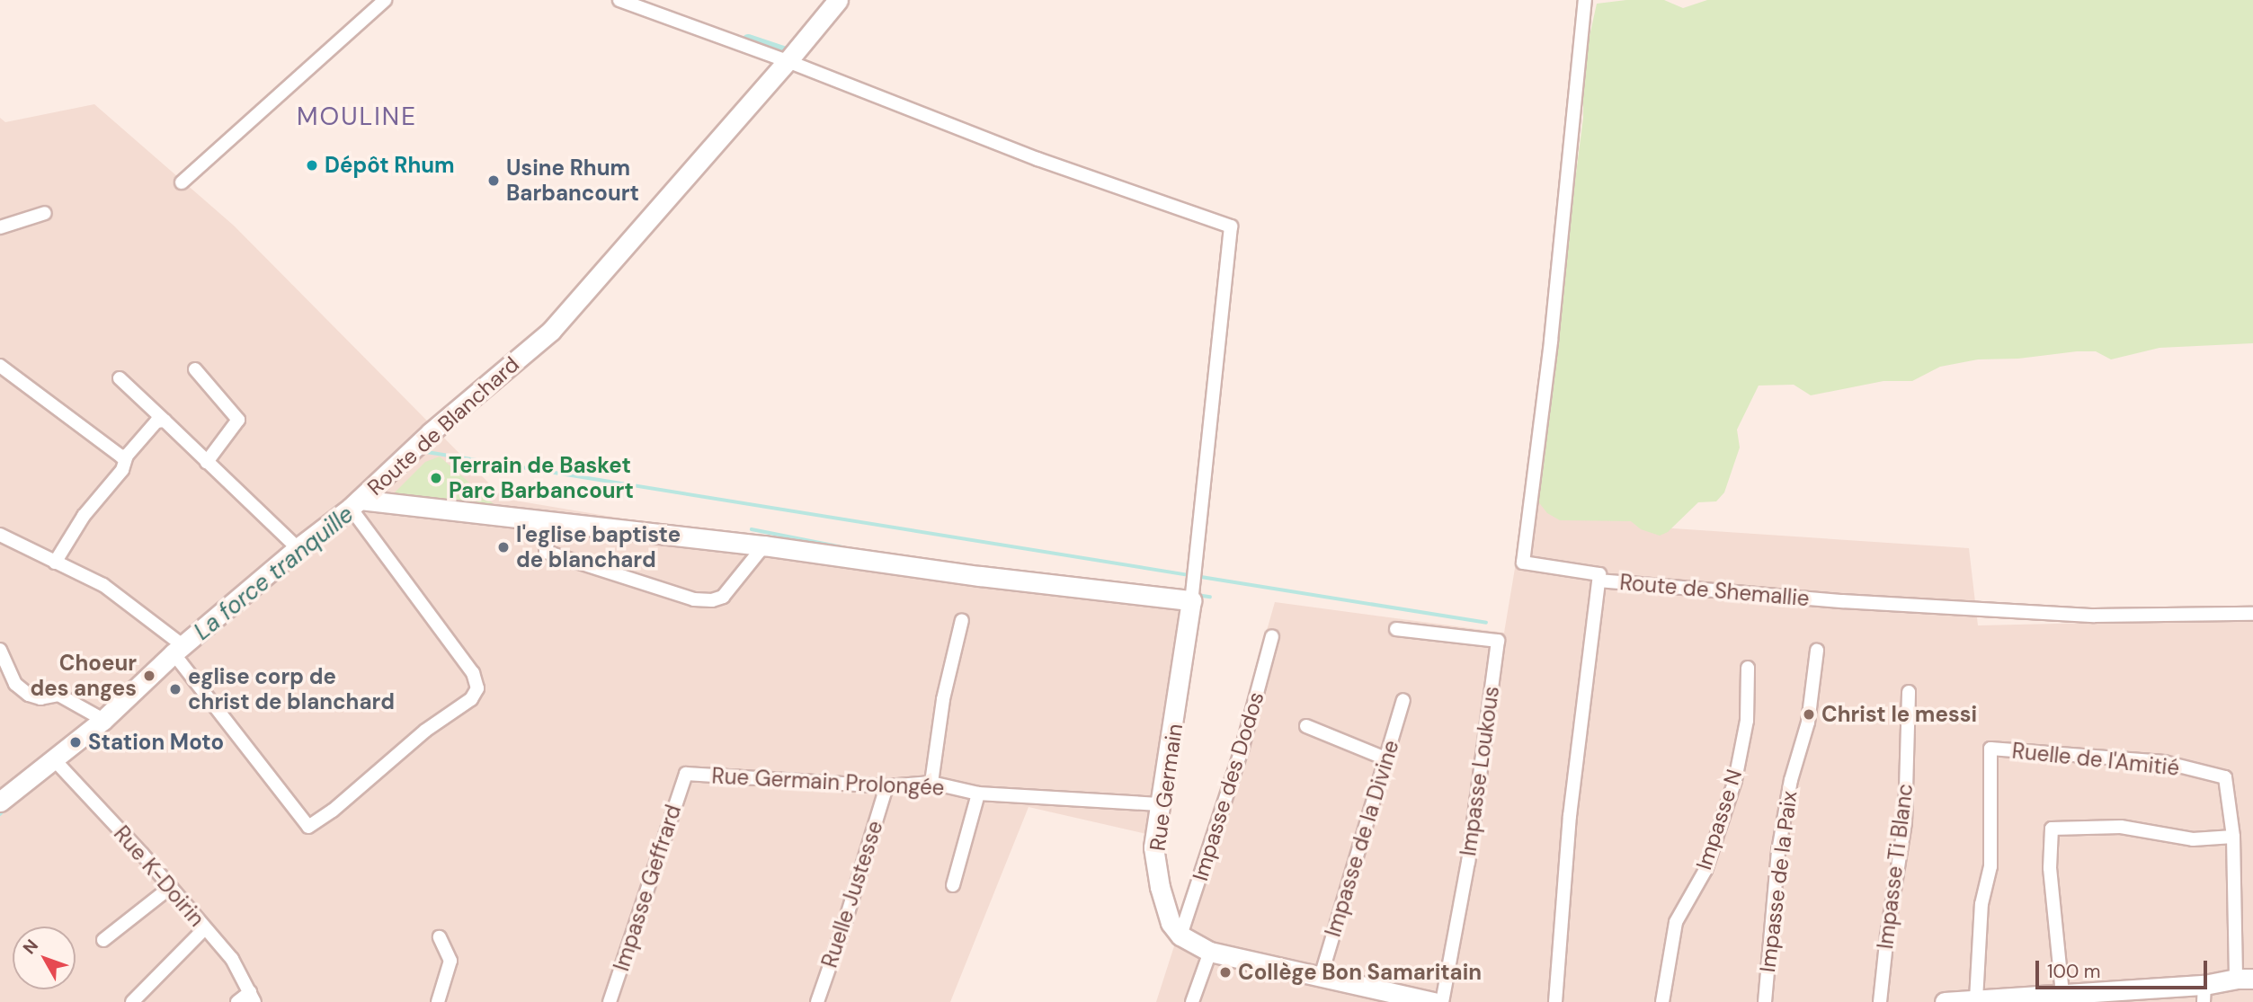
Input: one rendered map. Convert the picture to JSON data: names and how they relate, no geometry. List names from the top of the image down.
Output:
{
  "streets": {
    "street": [
      "Route de Blanchard",
      "Route de Shemallie",
      "Ruelle de l'Amitié",
      "Impasse Loukous",
      "Rue Germain Prolongée",
      "Impasse des Dodos",
      "Rue Germain",
      "Impasse N",
      "Impasse de la Divine",
      "Impasse Ti Blanc",
      "Rue K-Doirin",
      "Impasse de la Paix",
      "Impasse Geffrard",
      "Ruelle Justesse"
    ]
  },
  "crossings": [
    ["Route de Blanchard", "Rue K-Doirin"],
    ["Rue Germain Prolongée", "Rue Germain"],
    ["Rue Germain Prolongée", "Impasse Geffrard"],
    ["Rue Germain Prolongée", "Ruelle Justesse"],
    ["Impasse des Dodos", "Rue Germain"]
  ],
  "districts": ["MOULINE"],
  "water": ["La force tranquille"],
  "places": [
    "Dépôt Rhum",
    "Usine Rhum Barbancourt",
    "Terrain de Basket Parc Barbancourt",
    "l'eglise baptiste de blanchard",
    "Choeur des anges",
    "eglise corp de christ de blanchard",
    "Christ le messi",
    "Station Moto",
    "Collège Bon Samaritain"
  ],
  "scale_bar": "100 m",
  "north": "top left"
}
